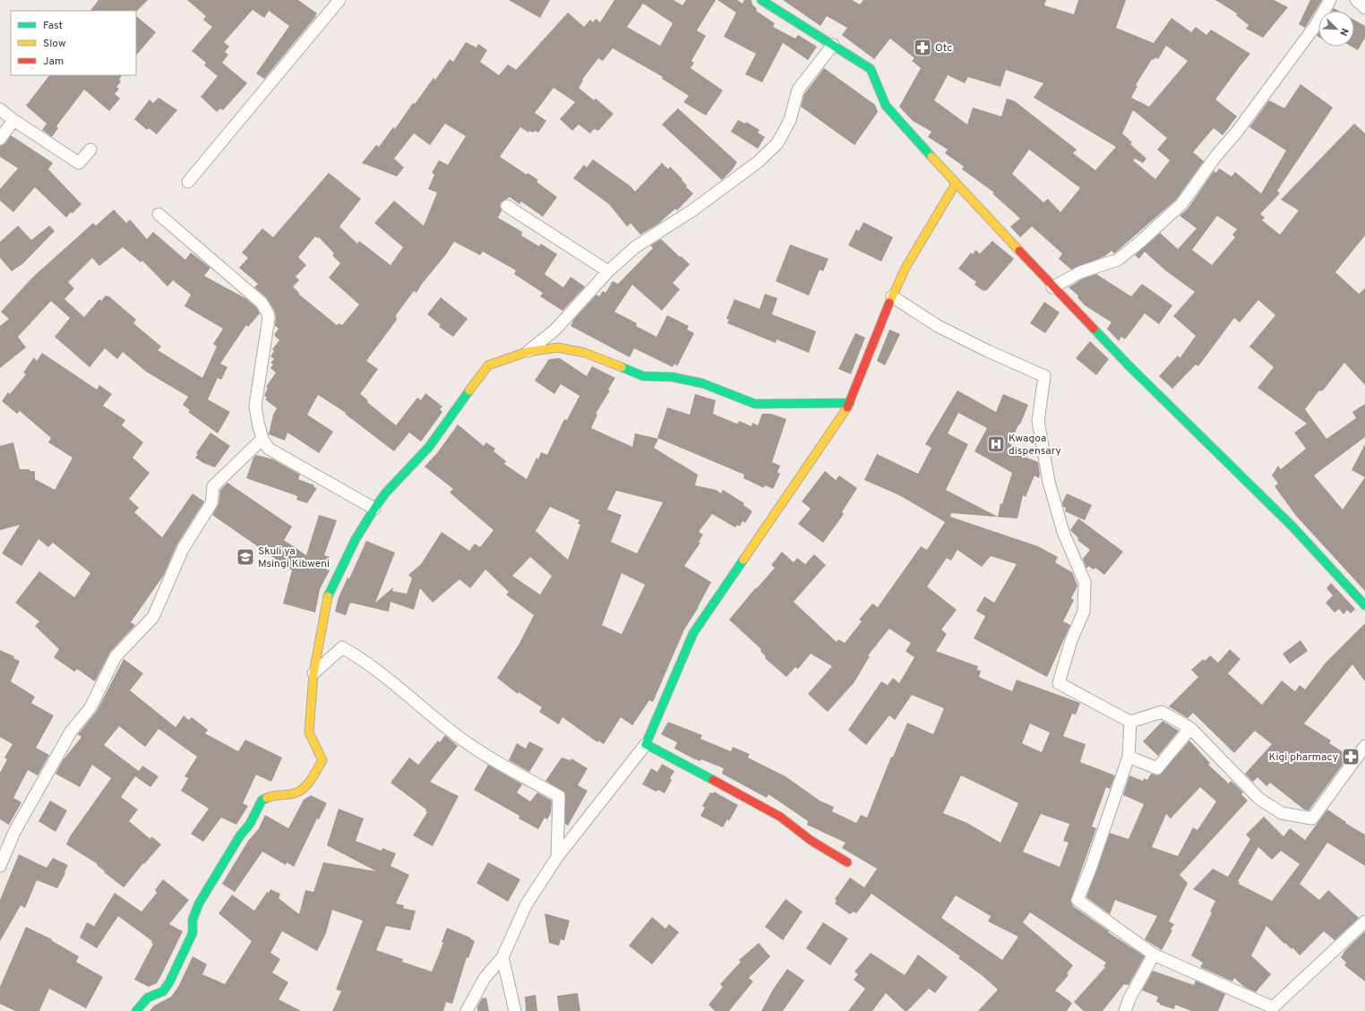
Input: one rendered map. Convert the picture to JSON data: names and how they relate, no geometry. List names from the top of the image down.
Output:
{
  "places": {
    "pharmacy": ["Otc", "Kigi pharmacy"],
    "hospital": ["Kwagoa dispensary"],
    "school or university": ["Skuli ya Msingi Kibweni"]
  },
  "legend": ["Fast", "Slow", "Jam"],
  "north": "bottom right"
}
